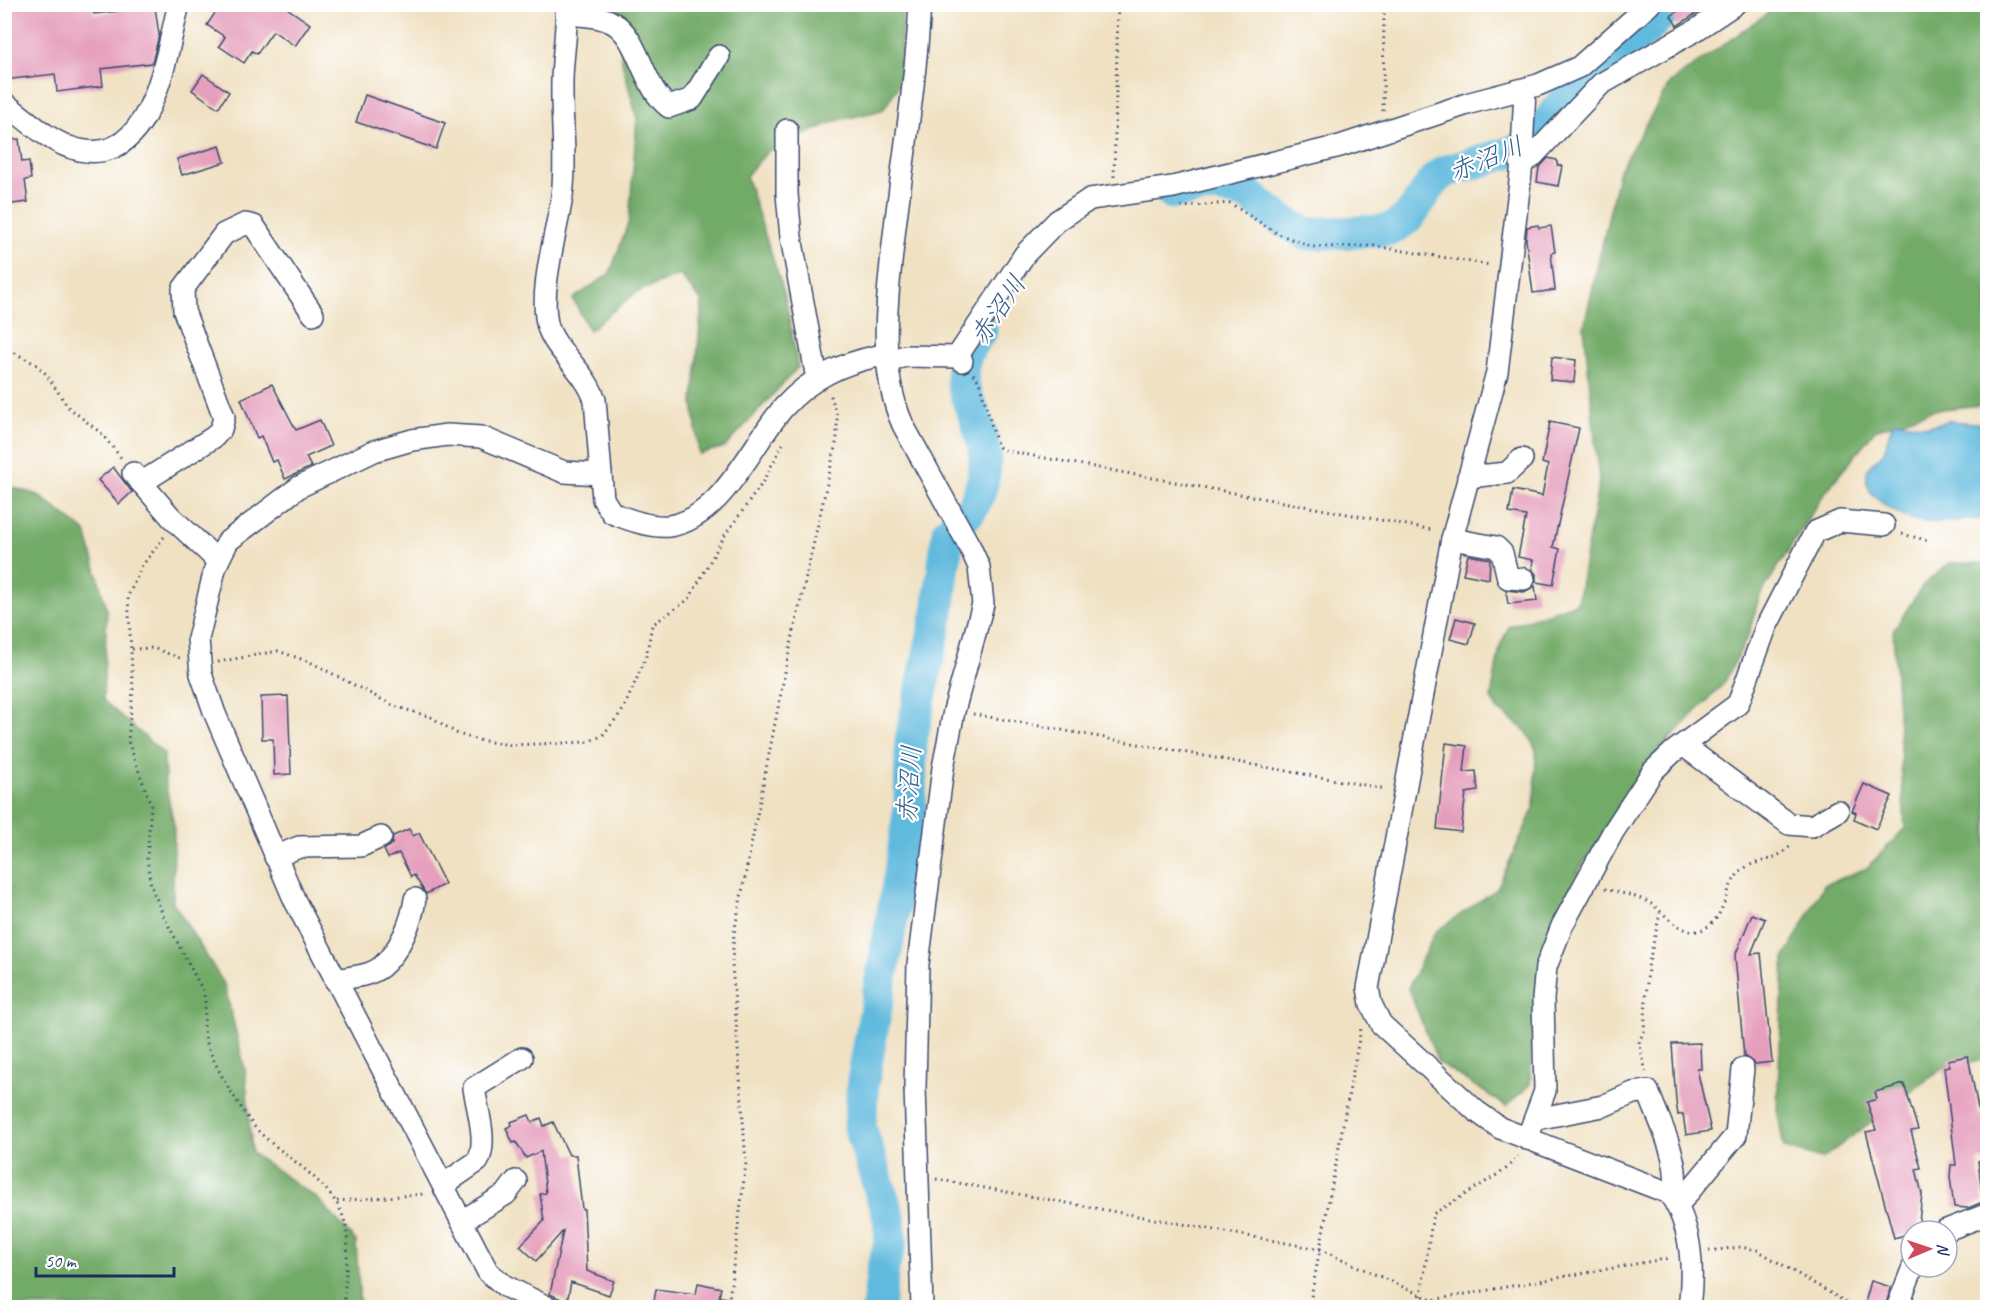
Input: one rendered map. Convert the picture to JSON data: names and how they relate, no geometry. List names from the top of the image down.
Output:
{
  "water": ["赤沼川"],
  "scale_bar": "50 m",
  "north": "right"
}
